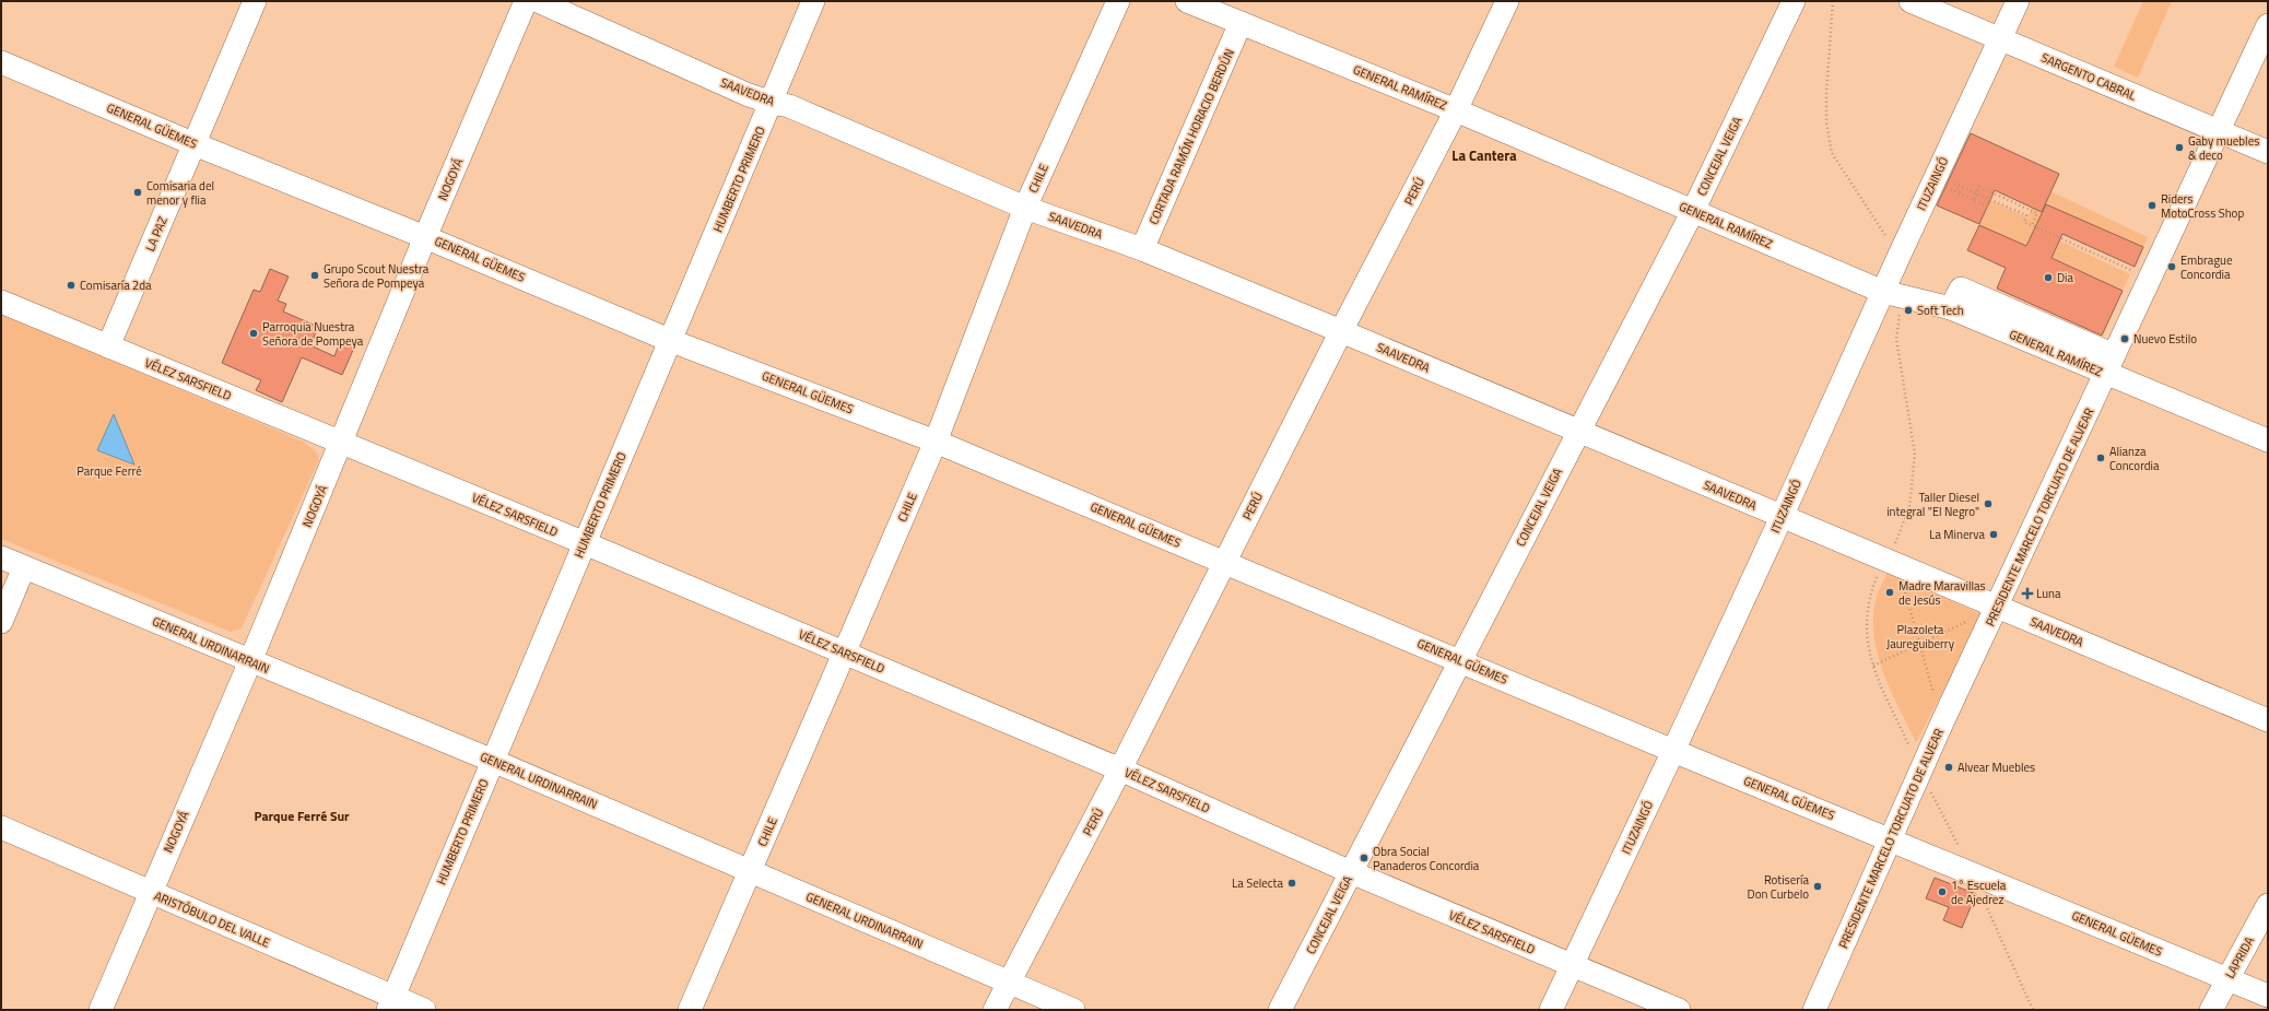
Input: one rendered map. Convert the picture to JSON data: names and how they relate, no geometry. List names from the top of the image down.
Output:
{
  "streets": {
    "street": [
      "SARGENTO CABRAL",
      "GENERAL RAMÍREZ",
      "SAAVEDRA",
      "GENERAL GÜEMES",
      "CORTADA RAMÓN HORACIO BERDÚN",
      "CONCEJAL VEIGA",
      "CHILE",
      "NOGOYÁ",
      "HUMBERTO PRIMERO",
      "ITUZAINGÓ",
      "PERÚ",
      "LA PAZ",
      "VÉLEZ SARSFIELD",
      "PRESIDENTE MARCELO TORCUATO DE ALVEAR",
      "GENERAL URDINARRAIN",
      "ARISTÓBULO DEL VALLE",
      "LAPRIDA"
    ]
  },
  "crossings": [
    ["SARGENTO CABRAL", "ITUZAINGÓ"],
    ["SARGENTO CABRAL", "PRESIDENTE MARCELO TORCUATO DE ALVEAR"],
    ["GENERAL RAMÍREZ", "CORTADA RAMÓN HORACIO BERDÚN"],
    ["GENERAL RAMÍREZ", "CONCEJAL VEIGA"],
    ["GENERAL RAMÍREZ", "ITUZAINGÓ"],
    ["GENERAL RAMÍREZ", "PERÚ"],
    ["GENERAL RAMÍREZ", "PRESIDENTE MARCELO TORCUATO DE ALVEAR"],
    ["SAAVEDRA", "CORTADA RAMÓN HORACIO BERDÚN"],
    ["SAAVEDRA", "CONCEJAL VEIGA"],
    ["SAAVEDRA", "CHILE"],
    ["SAAVEDRA", "HUMBERTO PRIMERO"],
    ["SAAVEDRA", "ITUZAINGÓ"],
    ["SAAVEDRA", "PERÚ"],
    ["SAAVEDRA", "PRESIDENTE MARCELO TORCUATO DE ALVEAR"],
    ["GENERAL GÜEMES", "CONCEJAL VEIGA"],
    ["GENERAL GÜEMES", "CHILE"],
    ["GENERAL GÜEMES", "NOGOYÁ"],
    ["GENERAL GÜEMES", "HUMBERTO PRIMERO"],
    ["GENERAL GÜEMES", "ITUZAINGÓ"],
    ["GENERAL GÜEMES", "PERÚ"],
    ["GENERAL GÜEMES", "LA PAZ"],
    ["GENERAL GÜEMES", "PRESIDENTE MARCELO TORCUATO DE ALVEAR"],
    ["GENERAL GÜEMES", "LAPRIDA"],
    ["CONCEJAL VEIGA", "VÉLEZ SARSFIELD"],
    ["CHILE", "VÉLEZ SARSFIELD"],
    ["CHILE", "GENERAL URDINARRAIN"],
    ["NOGOYÁ", "VÉLEZ SARSFIELD"],
    ["NOGOYÁ", "GENERAL URDINARRAIN"],
    ["NOGOYÁ", "ARISTÓBULO DEL VALLE"],
    ["HUMBERTO PRIMERO", "VÉLEZ SARSFIELD"],
    ["HUMBERTO PRIMERO", "GENERAL URDINARRAIN"],
    ["HUMBERTO PRIMERO", "ARISTÓBULO DEL VALLE"],
    ["ITUZAINGÓ", "VÉLEZ SARSFIELD"],
    ["PERÚ", "VÉLEZ SARSFIELD"],
    ["PERÚ", "GENERAL URDINARRAIN"],
    ["LA PAZ", "VÉLEZ SARSFIELD"]
  ],
  "districts": ["La Cantera", "Parque Ferré Sur"],
  "parks": ["Parque Ferré", "Plazoleta Jaureguiberry"],
  "places": {
    "other": [
      "Gaby muebles & deco",
      "Comisaria del menor y flia",
      "Riders MotoCross Shop",
      "Embrague Concordia",
      "Grupo Scout Nuestra Señora de Pompeya",
      "Dia",
      "Comisaría 2da",
      "Soft Tech",
      "Parroquia Nuestra Señora de Pompeya",
      "Nuevo Estilo",
      "Alianza Concordia",
      "Taller Diesel integral \"El Negro\"",
      "La Minerva",
      "Madre Maravillas de Jesús",
      "Alvear Muebles",
      "Obra Social Panaderos Concordia",
      "La Selecta",
      "Rotisería Don Curbelo",
      "1° Escuela de Ajedrez"
    ],
    "health": ["Luna"]
  }
}
